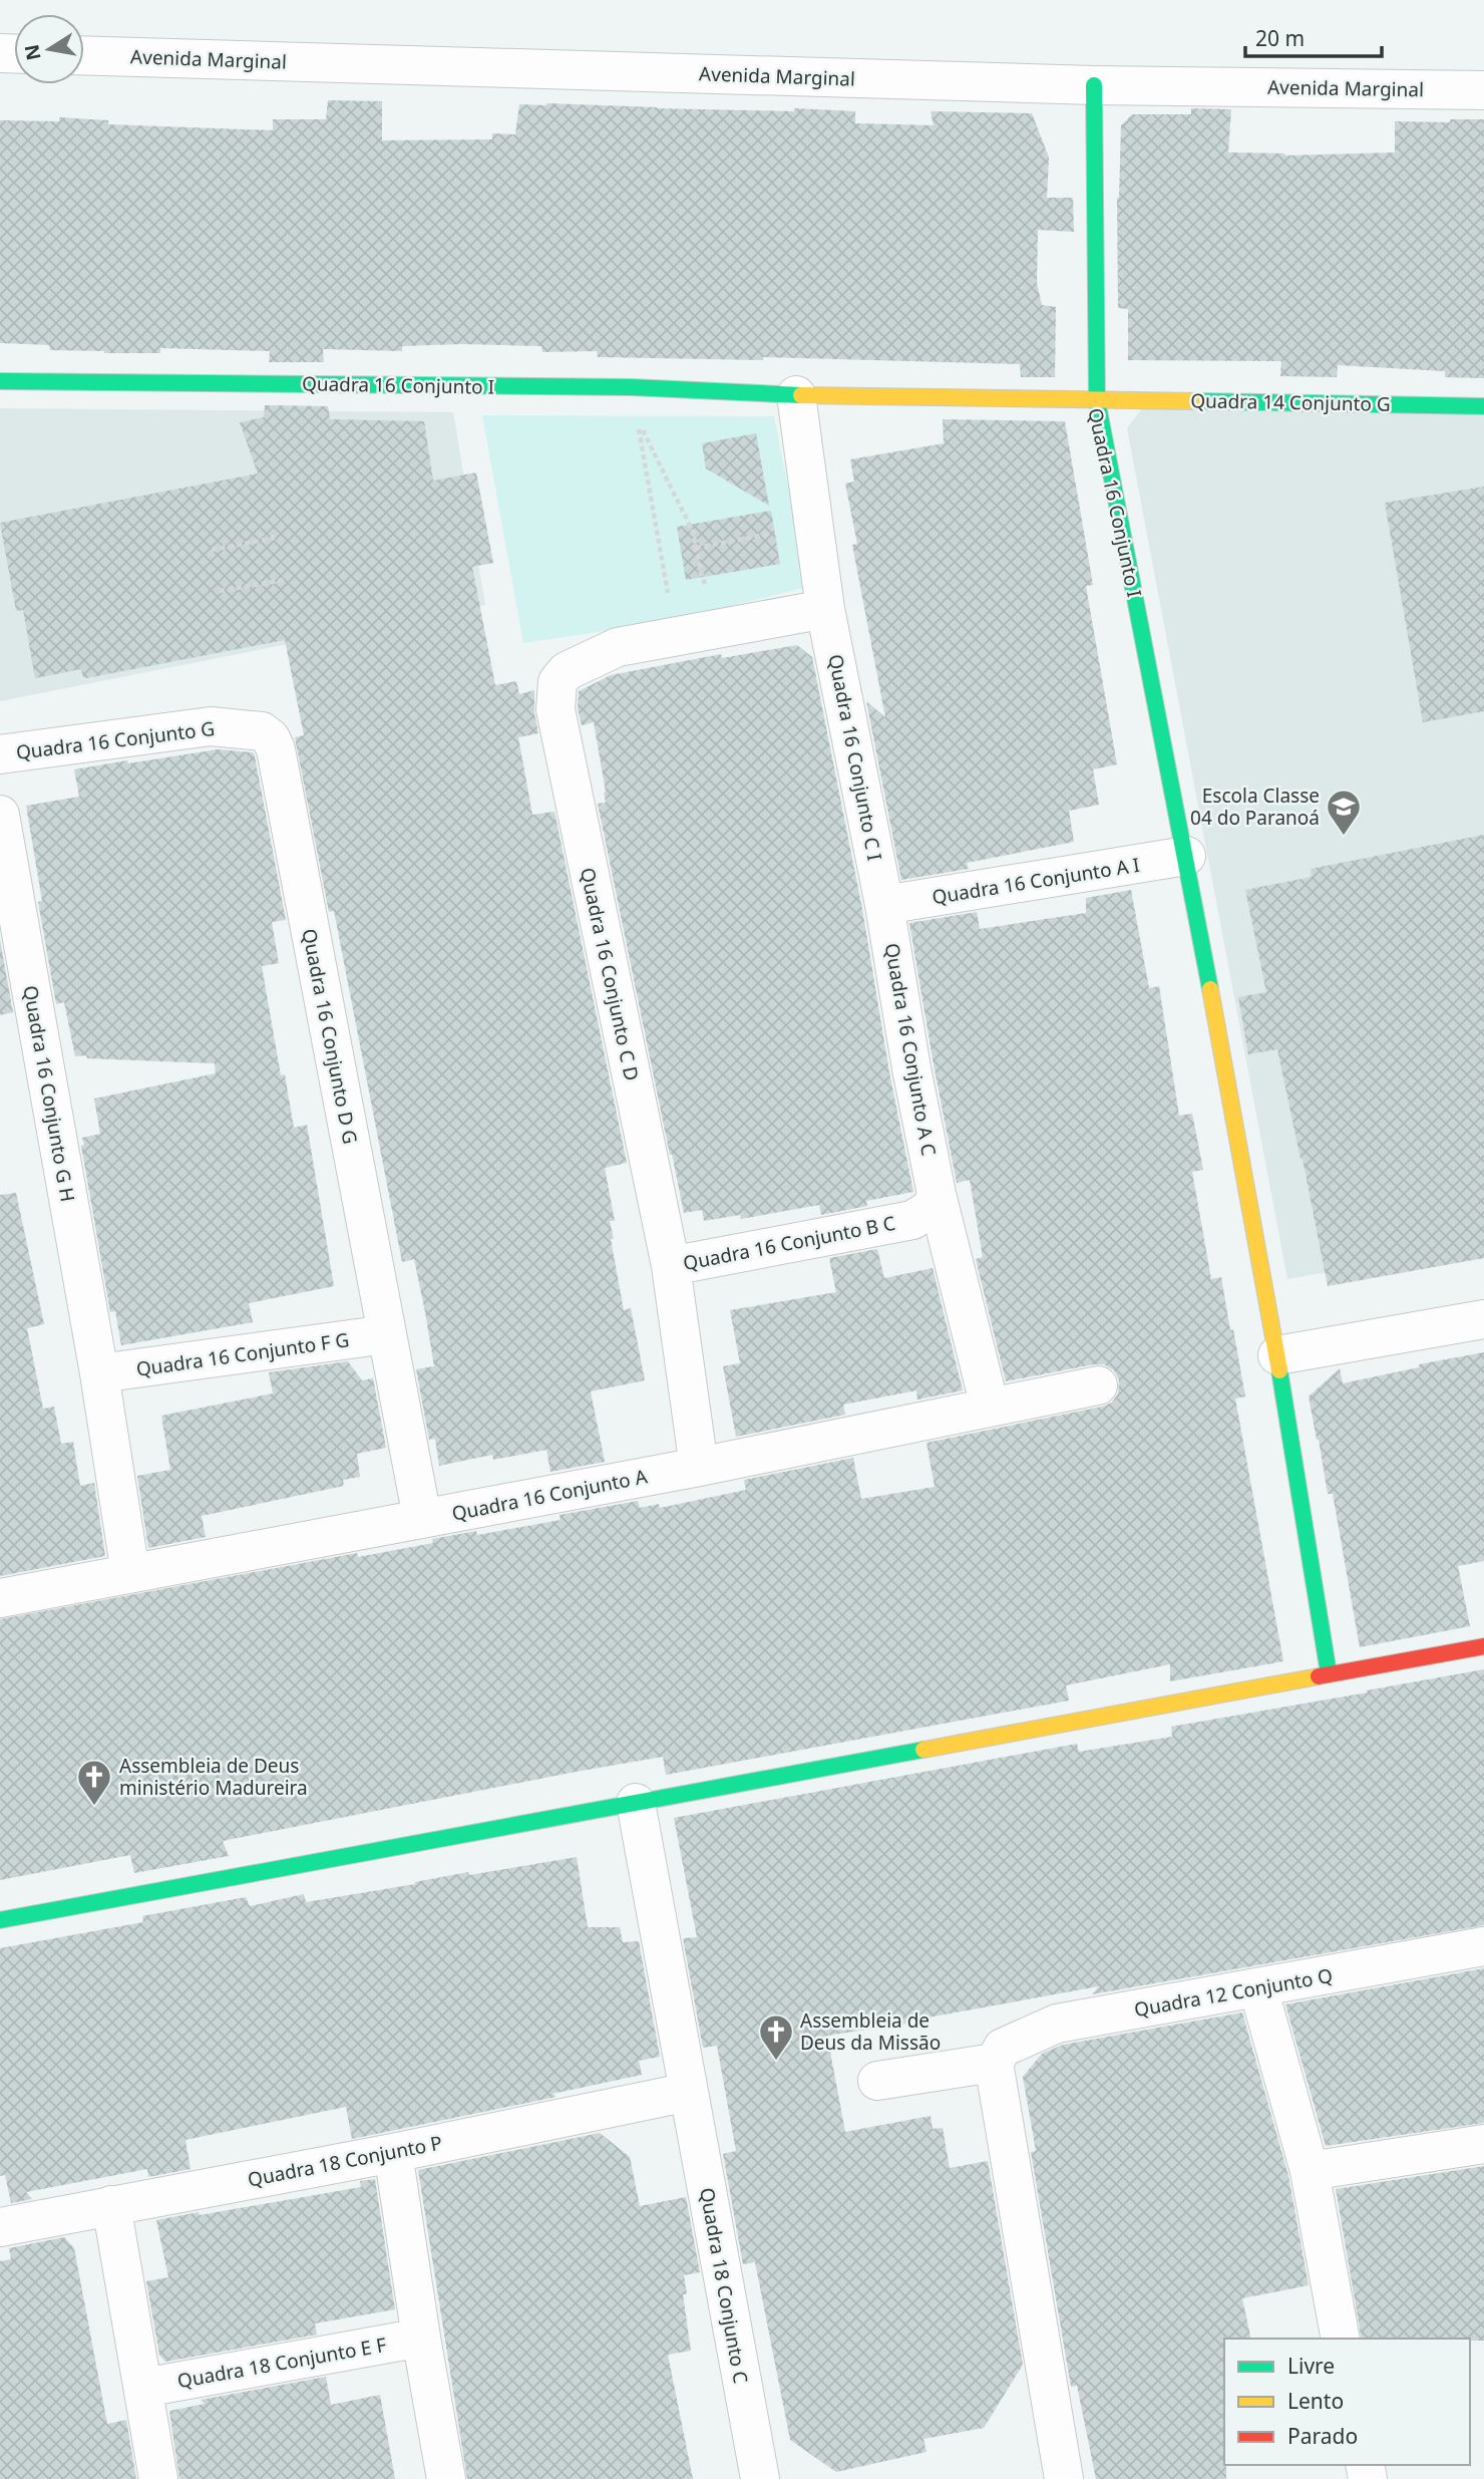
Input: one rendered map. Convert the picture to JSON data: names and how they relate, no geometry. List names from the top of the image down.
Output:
{
  "streets": {
    "street": [
      "Avenida Marginal",
      "Quadra 16 Conjunto I",
      "Quadra 14 Conjunto G",
      "Quadra 16 Conjunto G",
      "Quadra 16 Conjunto C I",
      "Quadra 16 Conjunto A I",
      "Quadra 16 Conjunto C D",
      "Quadra 16 Conjunto D G",
      "Quadra 16 Conjunto A C",
      "Quadra 16 Conjunto G H",
      "Quadra 16 Conjunto B C",
      "Quadra 16 Conjunto F G",
      "Quadra 16 Conjunto A",
      "Quadra 12 Conjunto Q",
      "Quadra 18 Conjunto P",
      "Quadra 18 Conjunto C",
      "Quadra 18 Conjunto E F"
    ]
  },
  "crossings": [
    ["Quadra 16 Conjunto I", "Quadra 14 Conjunto G"],
    ["Quadra 16 Conjunto I", "Quadra 16 Conjunto A I"],
    ["Quadra 16 Conjunto G", "Quadra 16 Conjunto D G"],
    ["Quadra 16 Conjunto C I", "Quadra 16 Conjunto A I"],
    ["Quadra 16 Conjunto C I", "Quadra 16 Conjunto A C"],
    ["Quadra 16 Conjunto A I", "Quadra 16 Conjunto A C"],
    ["Quadra 16 Conjunto C D", "Quadra 16 Conjunto B C"],
    ["Quadra 16 Conjunto C D", "Quadra 16 Conjunto A"],
    ["Quadra 16 Conjunto D G", "Quadra 16 Conjunto F G"],
    ["Quadra 16 Conjunto D G", "Quadra 16 Conjunto A"],
    ["Quadra 16 Conjunto A C", "Quadra 16 Conjunto B C"],
    ["Quadra 16 Conjunto A C", "Quadra 16 Conjunto A"],
    ["Quadra 16 Conjunto G H", "Quadra 16 Conjunto F G"],
    ["Quadra 16 Conjunto G H", "Quadra 16 Conjunto A"],
    ["Quadra 18 Conjunto P", "Quadra 18 Conjunto C"]
  ],
  "places": {
    "school or university": ["Escola Classe 04 do Paranoá"],
    "church": ["Assembleia de Deus ministério Madureira", "Assembleia de Deus da Missão"]
  },
  "legend": ["Livre", "Lento", "Parado"],
  "scale_bar": "20 m",
  "north": "left"
}
